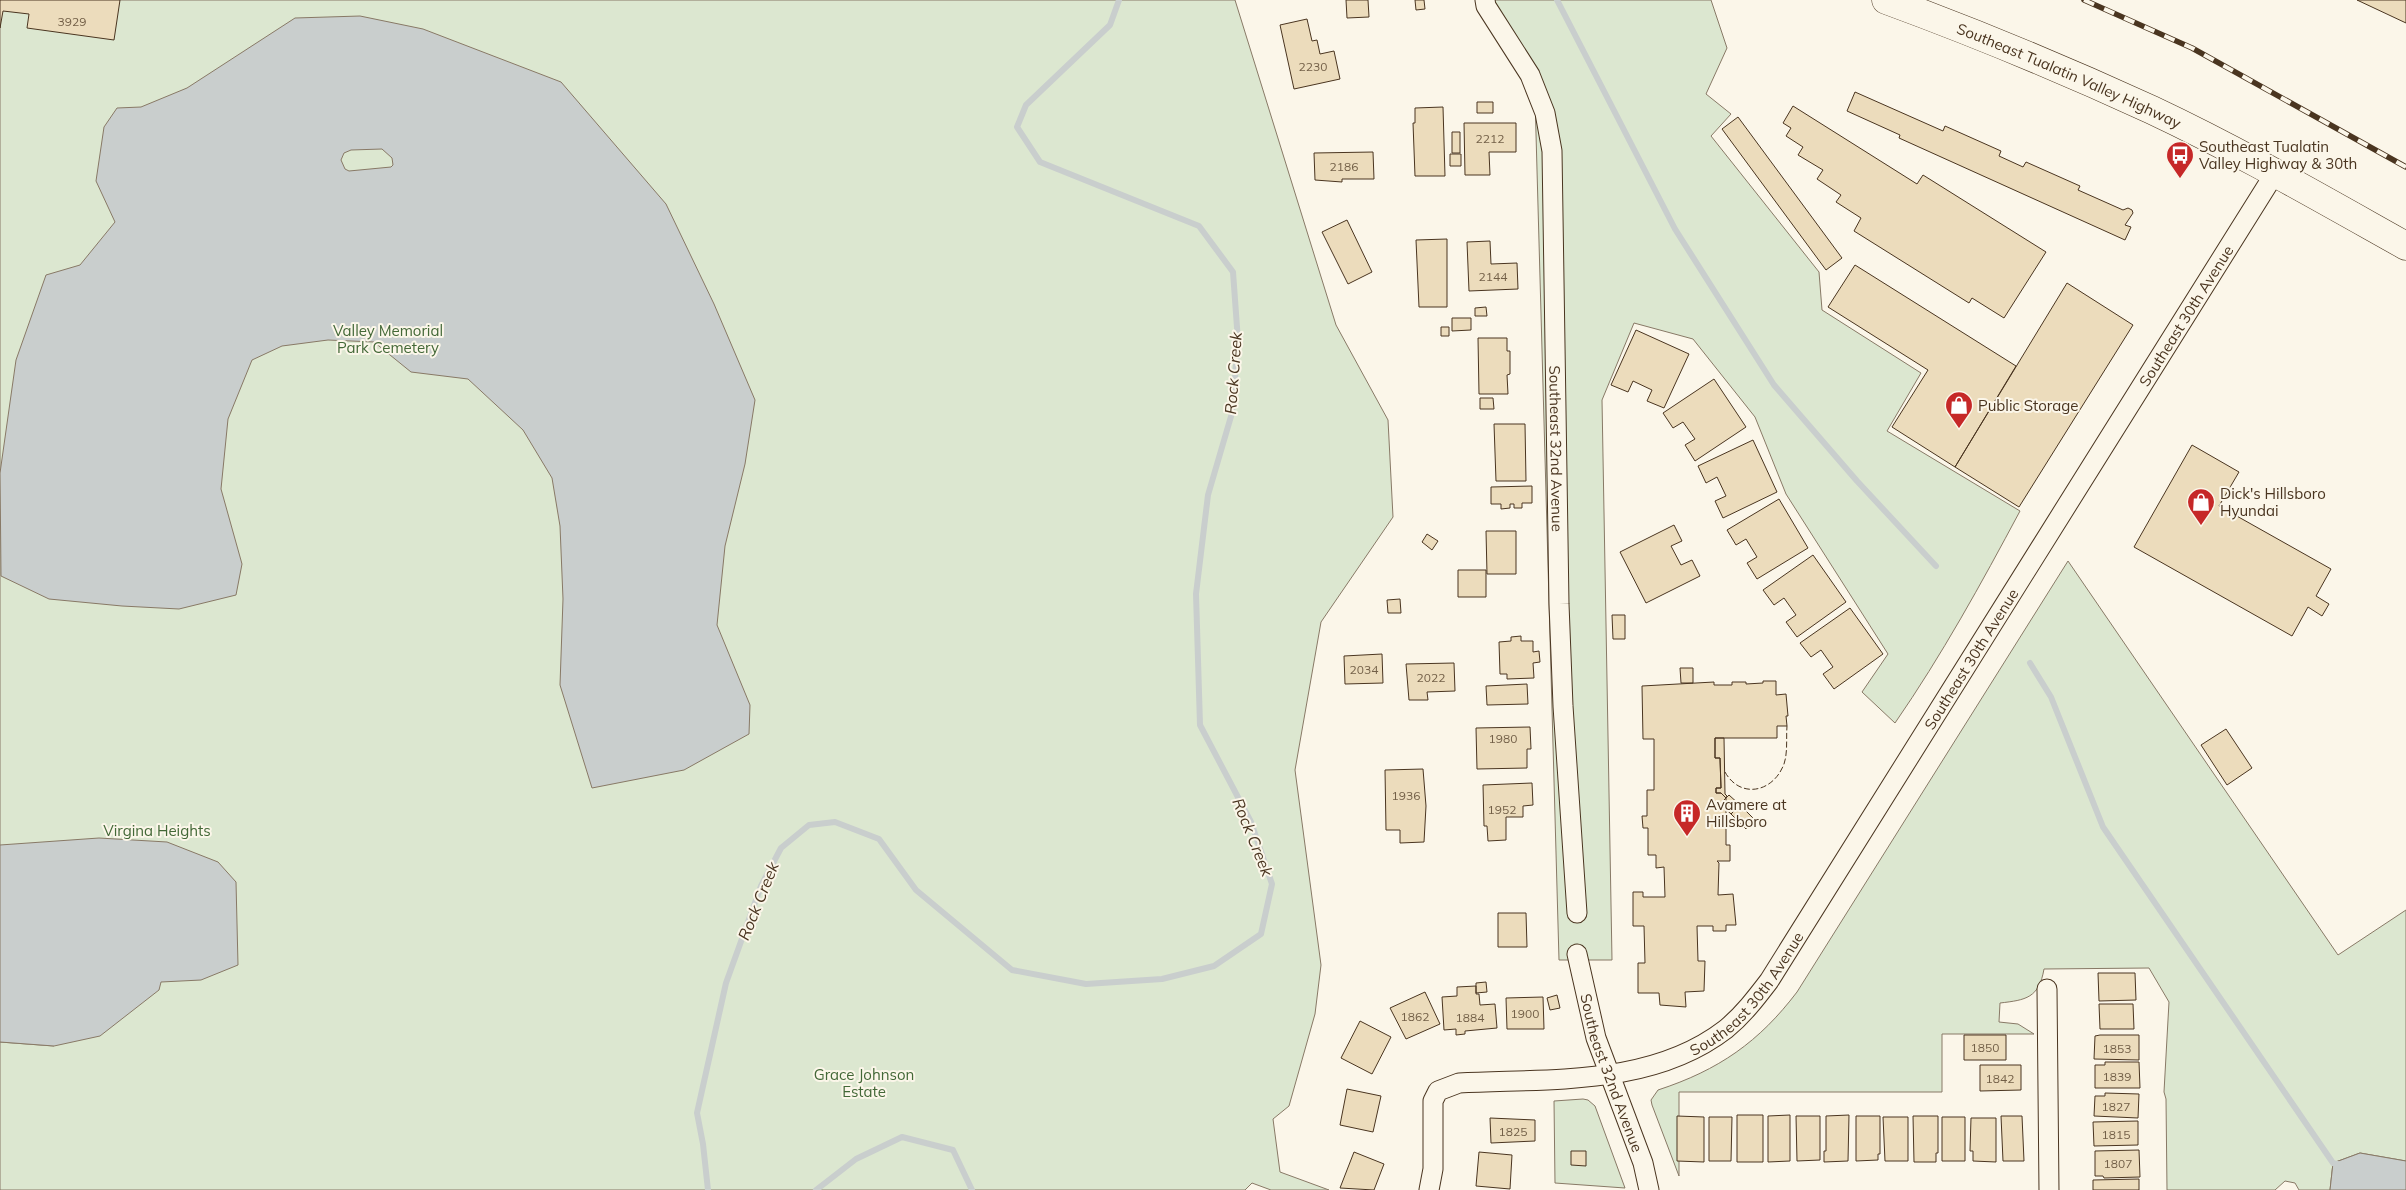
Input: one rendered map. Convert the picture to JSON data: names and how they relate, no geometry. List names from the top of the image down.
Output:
{
  "streets": {
    "main road": ["Southeast Tualatin Valley Highway"],
    "street": ["Southeast 30th Avenue", "Southeast 32nd Avenue"]
  },
  "crossings": [
    ["Southeast Tualatin Valley Highway", "Southeast 30th Avenue"],
    ["Southeast 30th Avenue", "Southeast 32nd Avenue"]
  ],
  "water": ["Rock Creek"],
  "parks": ["Valley Memorial Park Cemetery", "Virgina Heights", "Grace Johnson Estate"],
  "places": {
    "bus stop": ["Southeast Tualatin Valley Highway & 30th"],
    "shop": ["Public Storage", "Dick's Hillsboro Hyundai"],
    "building": ["Avamere at Hillsboro"]
  },
  "house_numbers": [
    "3929",
    "2230",
    "2212",
    "2186",
    "2144",
    "2034",
    "2022",
    "1980",
    "1936",
    "1952",
    "1900",
    "1862",
    "1884",
    "1850",
    "1853",
    "1839",
    "1842",
    "1827",
    "1825",
    "1815",
    "1807"
  ]
}
